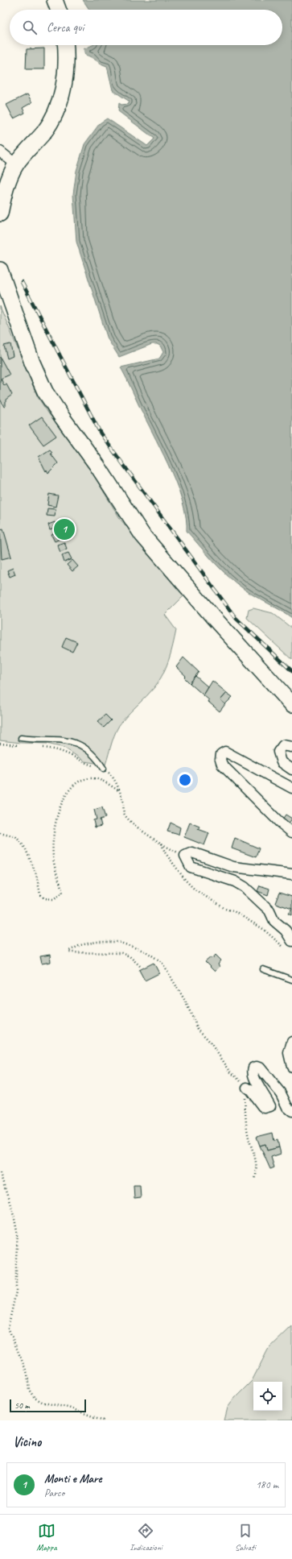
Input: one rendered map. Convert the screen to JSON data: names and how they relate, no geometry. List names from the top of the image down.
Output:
{
  "scale_bar": "50 m",
  "page": {
    "search": "Cerca qui",
    "pins": "1",
    "scale": "50 m",
    "heading": "Vicino",
    "list": [
      {
        "mark": "1",
        "name": "Monti e Mare",
        "note": "Parco",
        "value": "180 m"
      }
    ],
    "nav": ["Mappa", "Indicazioni", "Salvati"]
  }
}
